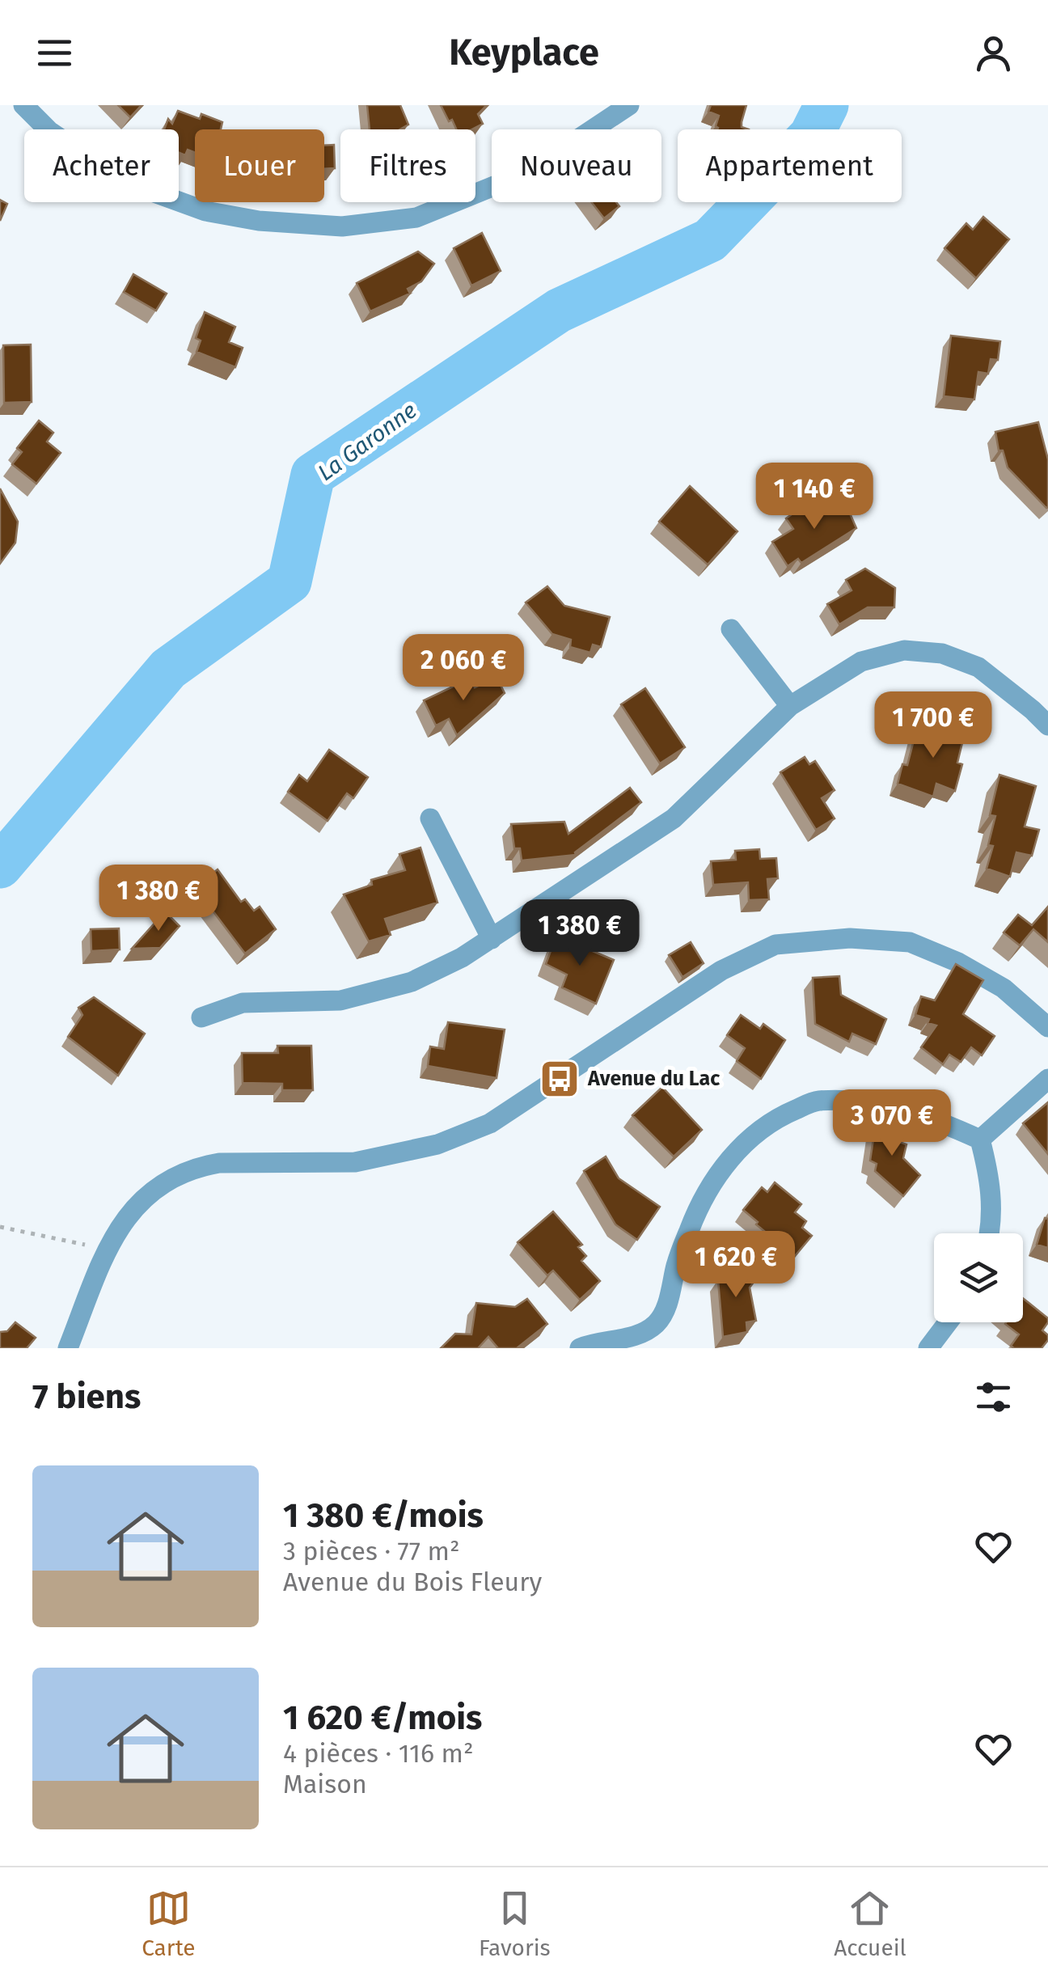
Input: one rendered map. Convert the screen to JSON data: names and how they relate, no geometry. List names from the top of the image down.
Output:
{
  "water": ["La Garonne"],
  "places": {
    "bus stop": ["Avenue du Lac"]
  },
  "page": {
    "header": "Keyplace",
    "chip": [
      "Acheter",
      "Louer",
      "Filtres",
      "Nouveau",
      "Appartement"
    ],
    "price": [
      "1 140 €",
      "2 060 €",
      "1 700 €",
      "1 380 €",
      "1 380 €",
      "3 070 €",
      "1 620 €"
    ],
    "heading": "7 biens",
    "list": [
      {
        "name": "1 380 €/mois",
        "note": "3 pièces · 77 m² · Avenue du Bois Fleury"
      },
      {
        "name": "1 620 €/mois",
        "note": "4 pièces · 116 m² · Maison"
      }
    ],
    "tabs": ["Carte", "Favoris", "Accueil"]
  }
}
